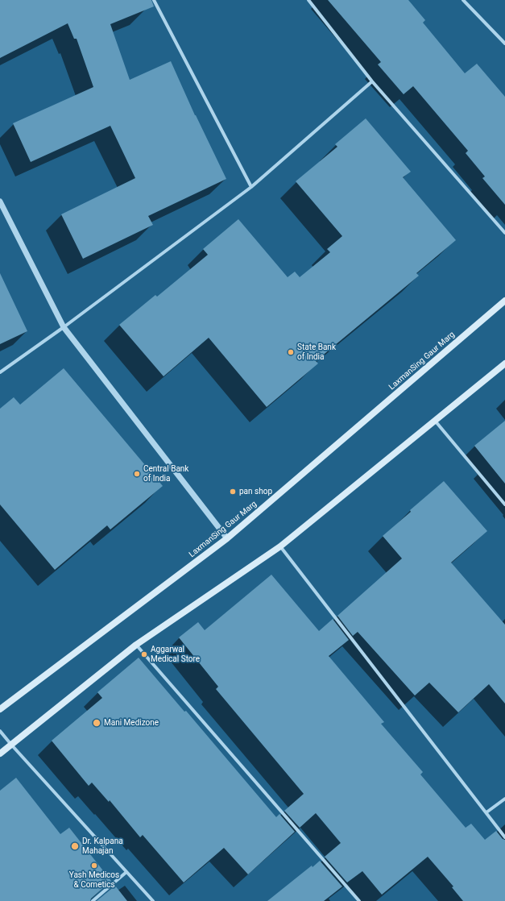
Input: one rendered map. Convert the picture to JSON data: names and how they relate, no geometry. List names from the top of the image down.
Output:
{
  "streets": {
    "main road": ["LaxmanSing Gaur Marg"]
  },
  "places": [
    "State Bank of India",
    "Central Bank of India",
    "pan shop",
    "Aggarwal Medical Store",
    "Mani Medizone",
    "Dr. Kalpana Mahajan",
    "Yash Medicos & Cometics"
  ]
}
